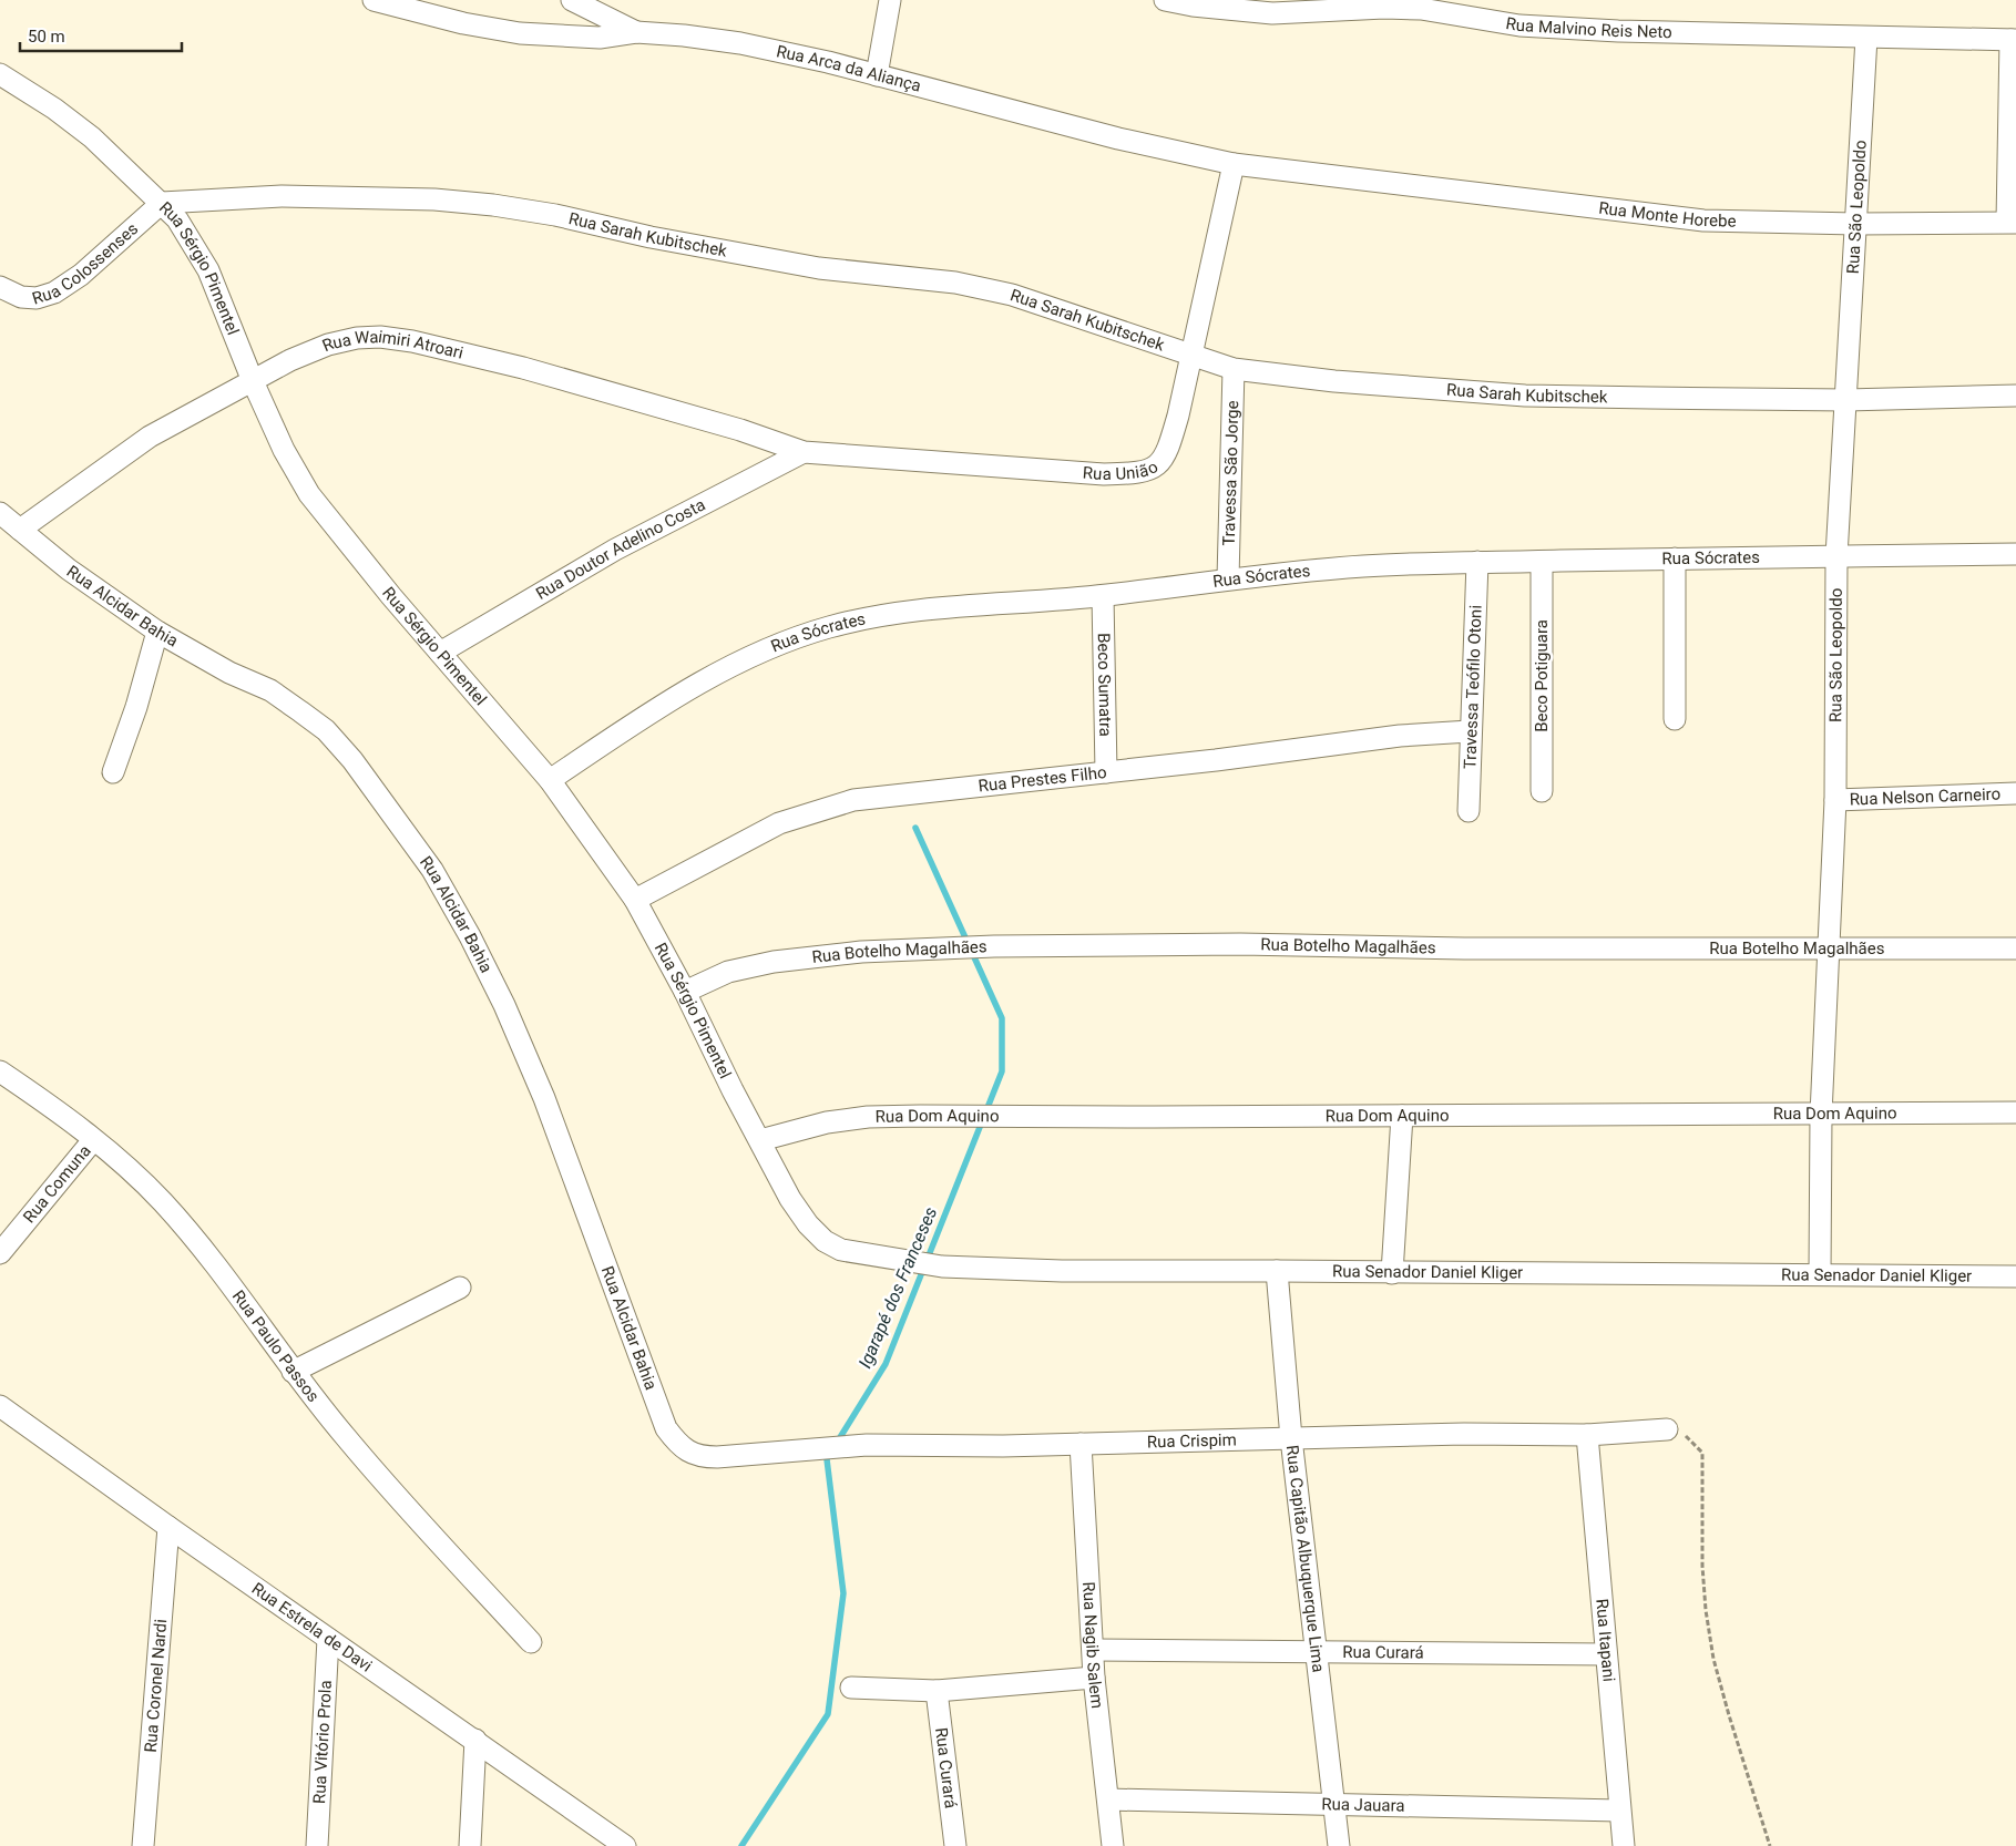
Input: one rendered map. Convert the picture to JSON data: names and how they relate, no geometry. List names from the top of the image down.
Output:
{
  "streets": {
    "street": [
      "Rua Malvino Reis Neto",
      "Rua Arca da Aliança",
      "Rua São Leopoldo",
      "Rua Monte Horebe",
      "Rua Sarah Kubitschek",
      "Rua Colossenses",
      "Rua Sérgio Pimentel",
      "Rua Waimiri Atroari",
      "Rua União",
      "Travessa São Jorge",
      "Rua Doutor Adelino Costa",
      "Rua Sócrates",
      "Rua Alcidar Bahia",
      "Beco Potiguara",
      "Beco Sumatra",
      "Travessa Teófilo Otoni",
      "Rua Prestes Filho",
      "Rua Nelson Carneiro",
      "Rua Botelho Magalhães",
      "Rua Dom Aquino",
      "Rua Comuna",
      "Rua Senador Daniel Kliger",
      "Rua Paulo Passos",
      "Rua Crispim",
      "Rua Capitão Albuquerque Lima",
      "Rua Estrela de Davi",
      "Rua Itapani",
      "Rua Nagib Salem",
      "Rua Curará",
      "Rua Coronel Nardi",
      "Rua Vitório Prola",
      "Rua Jauara"
    ]
  },
  "crossings": [
    ["Rua Malvino Reis Neto", "Rua São Leopoldo"],
    ["Rua Arca da Aliança", "Rua Monte Horebe"],
    ["Rua Arca da Aliança", "Rua União"],
    ["Rua São Leopoldo", "Rua Monte Horebe"],
    ["Rua São Leopoldo", "Rua Sarah Kubitschek"],
    ["Rua São Leopoldo", "Rua Sócrates"],
    ["Rua São Leopoldo", "Rua Nelson Carneiro"],
    ["Rua São Leopoldo", "Rua Botelho Magalhães"],
    ["Rua São Leopoldo", "Rua Dom Aquino"],
    ["Rua São Leopoldo", "Rua Senador Daniel Kliger"],
    ["Rua Sarah Kubitschek", "Rua Colossenses"],
    ["Rua Sarah Kubitschek", "Rua Sérgio Pimentel"],
    ["Rua Sarah Kubitschek", "Rua União"],
    ["Rua Sarah Kubitschek", "Travessa São Jorge"],
    ["Rua Colossenses", "Rua Sérgio Pimentel"],
    ["Rua Sérgio Pimentel", "Rua Waimiri Atroari"],
    ["Rua Sérgio Pimentel", "Rua Doutor Adelino Costa"],
    ["Rua Sérgio Pimentel", "Rua Sócrates"],
    ["Rua Sérgio Pimentel", "Rua Prestes Filho"],
    ["Rua Sérgio Pimentel", "Rua Botelho Magalhães"],
    ["Rua Sérgio Pimentel", "Rua Dom Aquino"],
    ["Rua Sérgio Pimentel", "Rua Senador Daniel Kliger"],
    ["Rua Waimiri Atroari", "Rua União"],
    ["Rua Waimiri Atroari", "Rua Doutor Adelino Costa"],
    ["Rua Waimiri Atroari", "Rua Alcidar Bahia"],
    ["Rua União", "Rua Doutor Adelino Costa"],
    ["Travessa São Jorge", "Rua Sócrates"],
    ["Rua Sócrates", "Beco Potiguara"],
    ["Rua Sócrates", "Beco Sumatra"],
    ["Rua Sócrates", "Travessa Teófilo Otoni"],
    ["Rua Alcidar Bahia", "Rua Crispim"],
    ["Beco Sumatra", "Rua Prestes Filho"],
    ["Travessa Teófilo Otoni", "Rua Prestes Filho"],
    ["Rua Comuna", "Rua Paulo Passos"],
    ["Rua Senador Daniel Kliger", "Rua Capitão Albuquerque Lima"],
    ["Rua Crispim", "Rua Capitão Albuquerque Lima"],
    ["Rua Crispim", "Rua Itapani"],
    ["Rua Crispim", "Rua Nagib Salem"],
    ["Rua Capitão Albuquerque Lima", "Rua Curará"],
    ["Rua Capitão Albuquerque Lima", "Rua Jauara"],
    ["Rua Estrela de Davi", "Rua Coronel Nardi"],
    ["Rua Estrela de Davi", "Rua Vitório Prola"],
    ["Rua Itapani", "Rua Curará"],
    ["Rua Itapani", "Rua Jauara"],
    ["Rua Nagib Salem", "Rua Curará"],
    ["Rua Nagib Salem", "Rua Jauara"]
  ],
  "water": ["Igarapé dos Franceses"],
  "scale_bar": "50 m"
}
